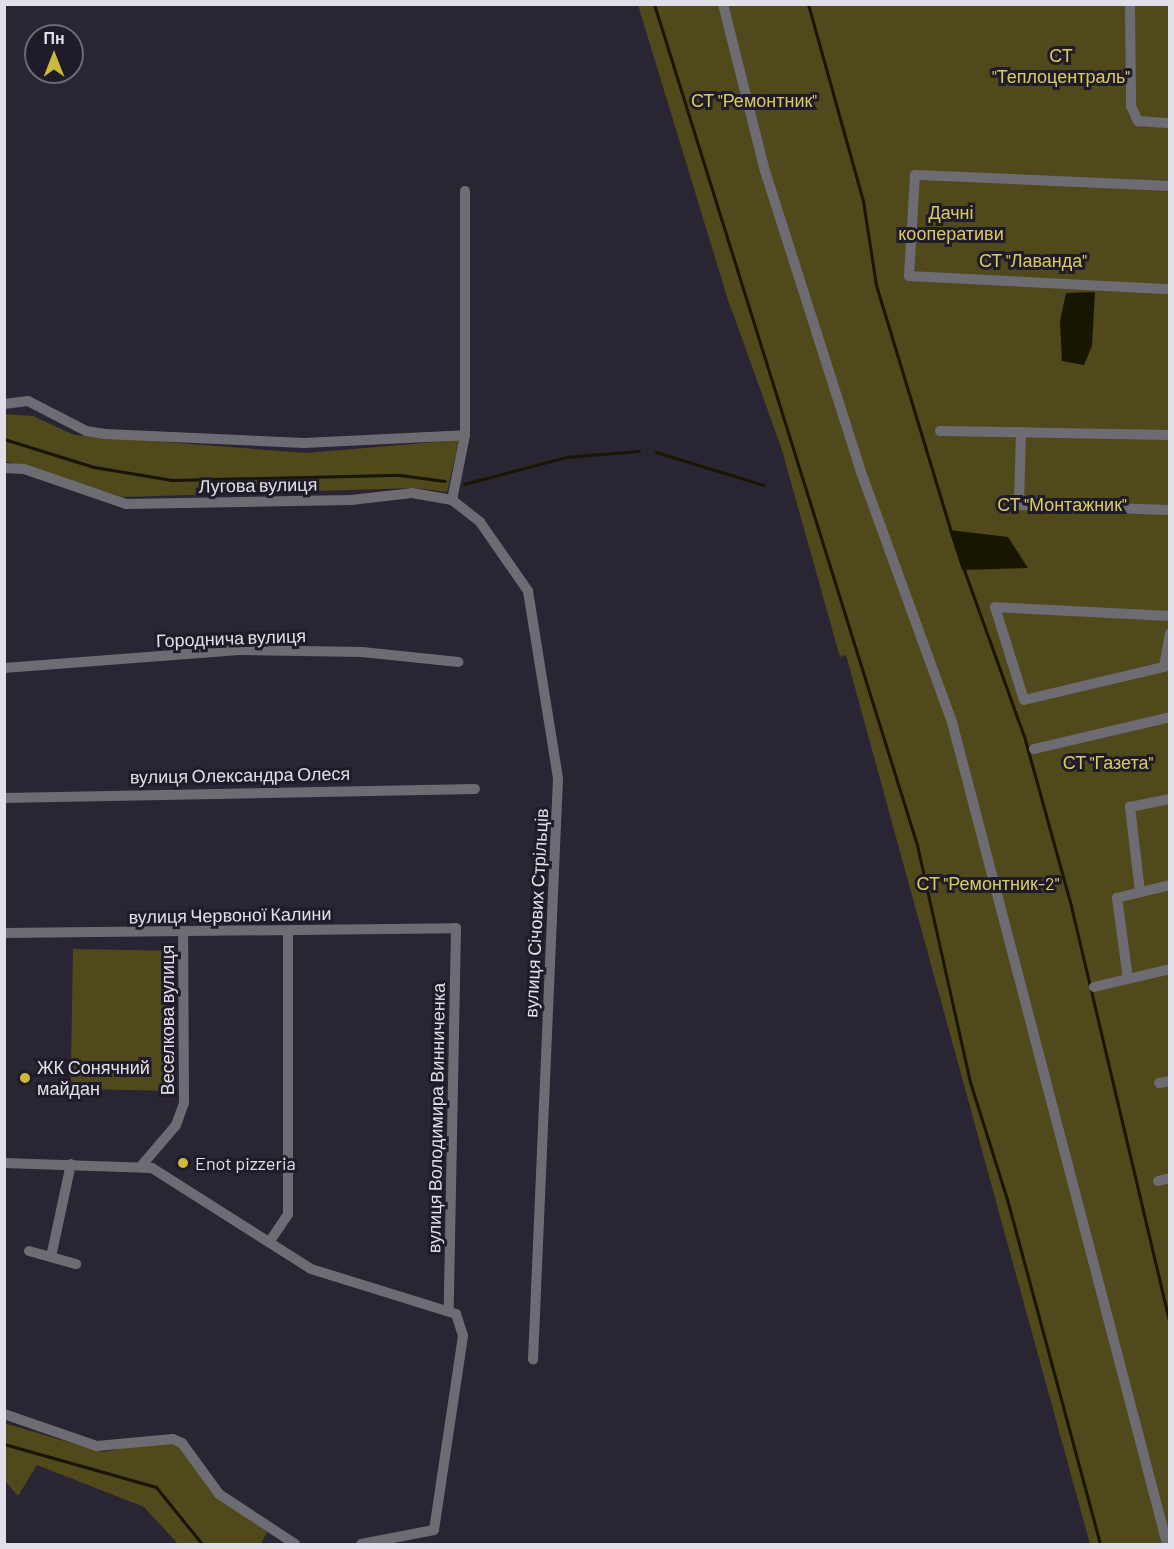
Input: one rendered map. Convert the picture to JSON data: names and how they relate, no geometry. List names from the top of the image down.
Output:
{
  "streets": {
    "street": [
      "Лугова вулиця",
      "Городнича вулиця",
      "вулиця Олександра Олеся",
      "вулиця Січових Стрільців",
      "вулиця Червоної Калини",
      "Веселкова вулиця",
      "вулиця Володимира Винниченка"
    ]
  },
  "crossings": [
    ["Лугова вулиця", "вулиця Січових Стрільців"],
    ["вулиця Червоної Калини", "Веселкова вулиця"],
    ["вулиця Червоної Калини", "вулиця Володимира Винниченка"]
  ],
  "parks": [
    "СТ \"Теплоцентраль\"",
    "СТ \"Ремонтник\"",
    "Дачні кооперативи",
    "СТ \"Лаванда\"",
    "СТ \"Монтажник\"",
    "СТ \"Газета\"",
    "СТ \"Ремонтник-2\""
  ],
  "places": ["ЖК Сонячний майдан", "Enot pizzeria"],
  "north": "top"
}
